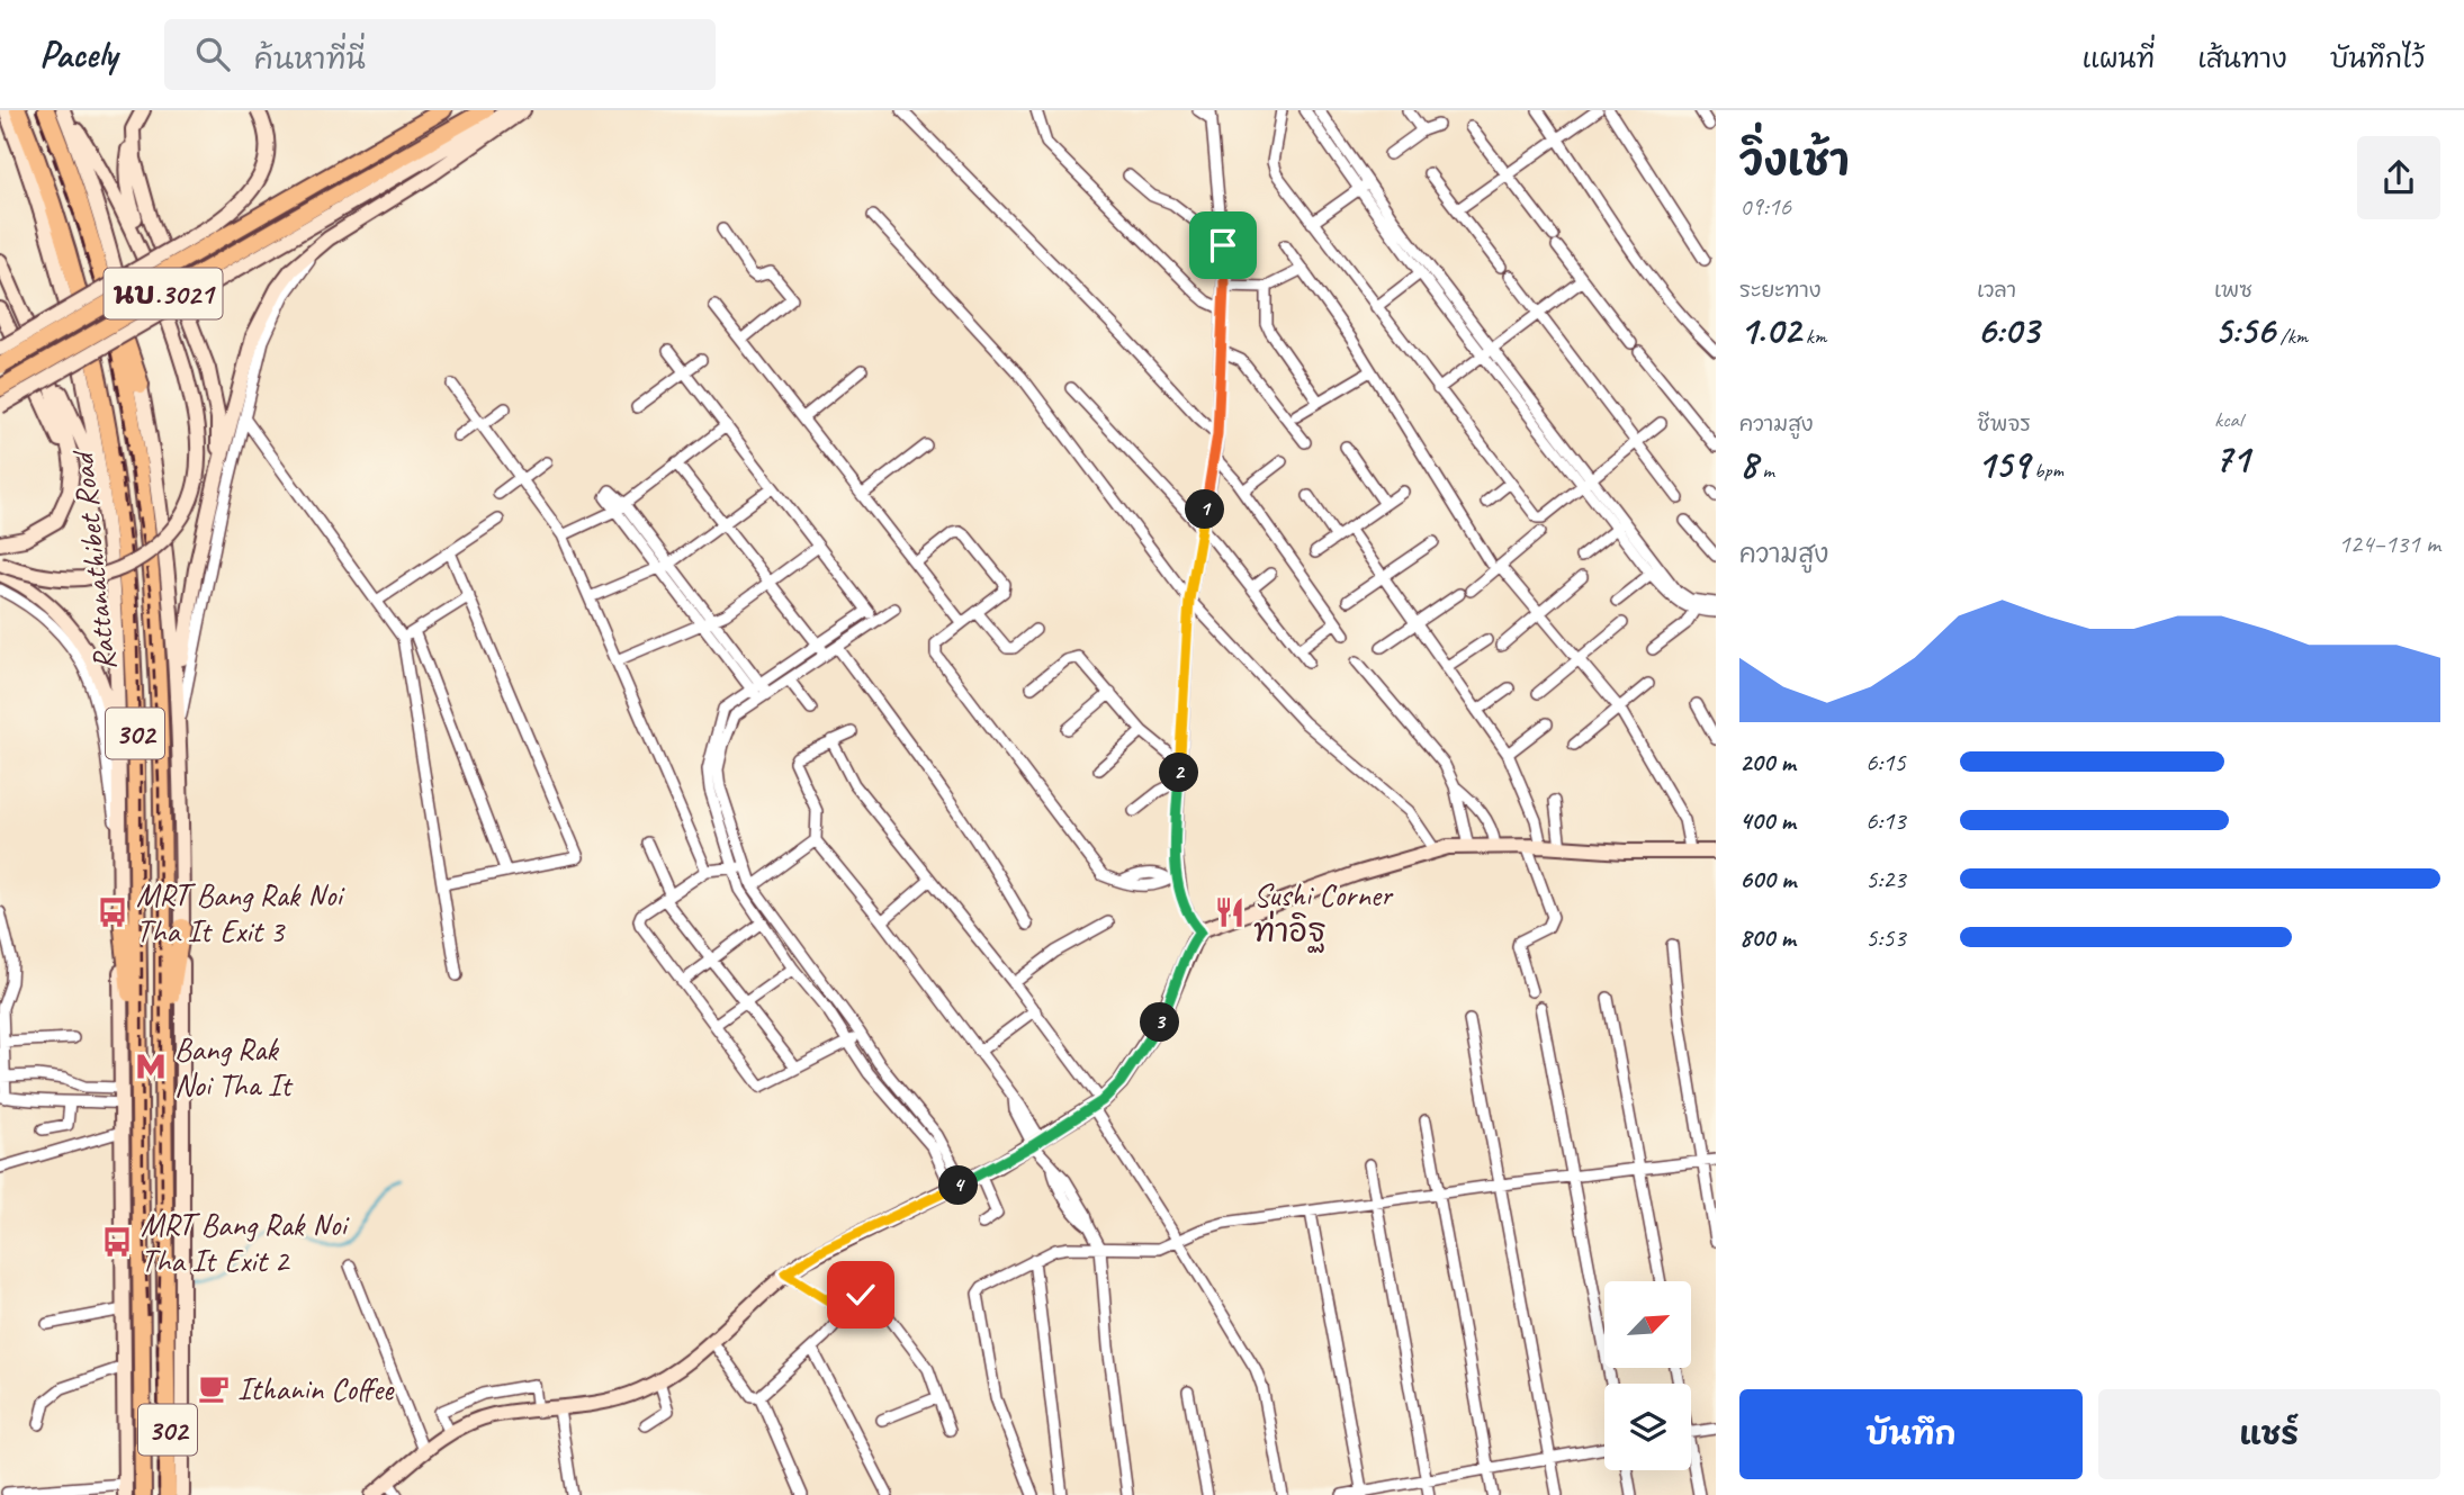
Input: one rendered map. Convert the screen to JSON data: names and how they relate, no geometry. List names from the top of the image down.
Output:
{
  "streets": {
    "main road": ["นบ.3021", "Rattanathibet Road", "302"]
  },
  "places": {
    "bus stop": ["MRT Bang Rak Noi Tha It Exit 3", "MRT Bang Rak Noi Tha It Exit 2"],
    "restaurant": ["Sushi Corner ท่าอิฐ"],
    "metro station": ["Bang Rak Noi Tha It"],
    "cafe": ["Ithanin Coffee"]
  },
  "north": "top right",
  "page": {
    "header": "Pacely",
    "search": "ค้นหาที่นี่",
    "nav": ["แผนที่", "เส้นทาง", "บันทึกไว้"],
    "heading": ["วิ่งเช้า", "09:16"],
    "stats": [
      ["ระยะทาง", "1.02 km"],
      ["เวลา", "6:03"],
      ["เพซ", "5:56 /km"],
      ["ความสูง", "8 m"],
      ["ชีพจร", "159 bpm"],
      ["kcal", "71"]
    ],
    "pins": [
      "1",
      "2",
      "3",
      "4"
    ],
    "chart": ["ความสูง", "124–131 m"],
    "list": [
      {
        "name": "200 m",
        "note": "6:15"
      },
      {
        "name": "400 m",
        "note": "6:13"
      },
      {
        "name": "600 m",
        "note": "5:23"
      },
      {
        "name": "800 m",
        "note": "5:53"
      }
    ],
    "buttons": ["บันทึก", "แชร์"]
  }
}
